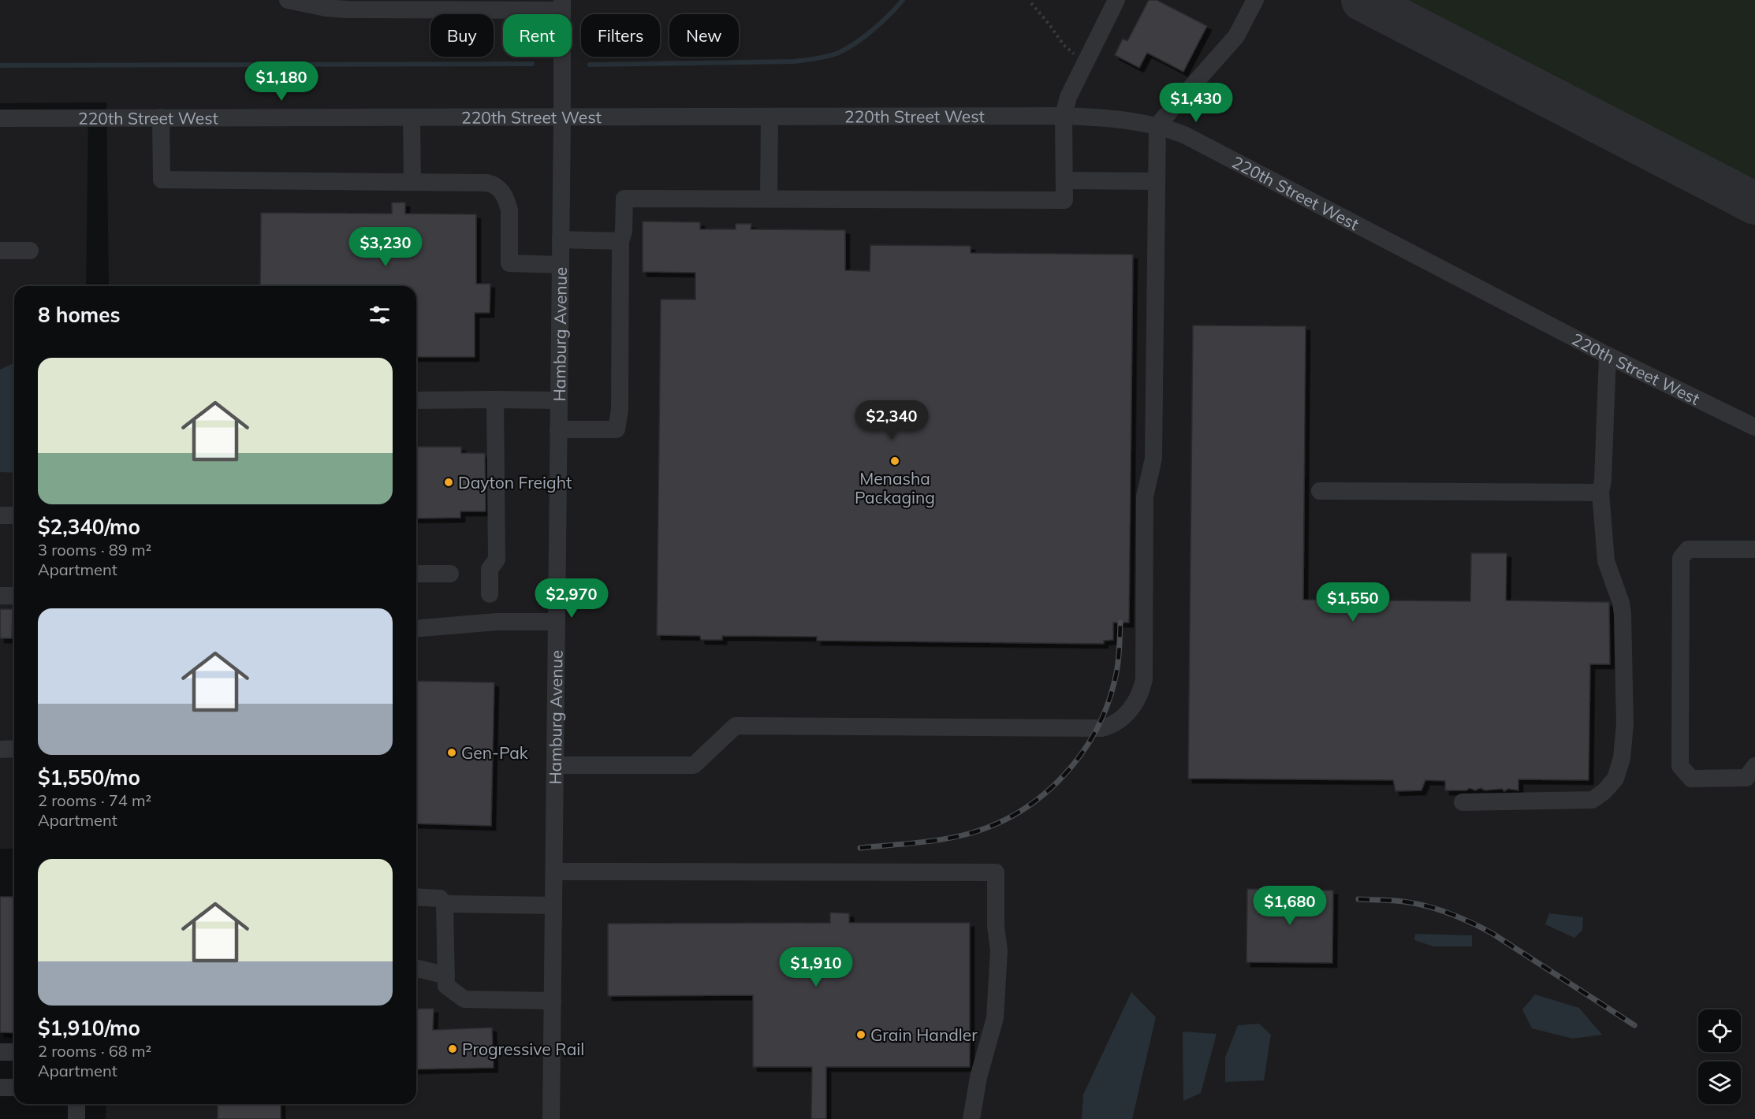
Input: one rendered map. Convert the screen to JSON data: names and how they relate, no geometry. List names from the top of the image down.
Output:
{
  "streets": {
    "street": ["220th Street West", "Hamburg Avenue"]
  },
  "crossings": [
    ["220th Street West", "Hamburg Avenue"]
  ],
  "places": [
    "Menasha Packaging",
    "Dayton Freight",
    "Gen-Pak",
    "Grain Handler",
    "Progressive Rail"
  ],
  "page": {
    "chip": [
      "Buy",
      "Rent",
      "Filters",
      "New"
    ],
    "price": [
      "$1,180",
      "$1,430",
      "$3,230",
      "$2,340",
      "$2,970",
      "$1,550",
      "$1,680",
      "$1,910"
    ],
    "heading": "8 homes",
    "list": [
      {
        "name": "$2,340/mo",
        "note": "3 rooms · 89 m² · Apartment"
      },
      {
        "name": "$1,550/mo",
        "note": "2 rooms · 74 m² · Apartment"
      },
      {
        "name": "$1,910/mo",
        "note": "2 rooms · 68 m² · Apartment"
      }
    ]
  }
}
